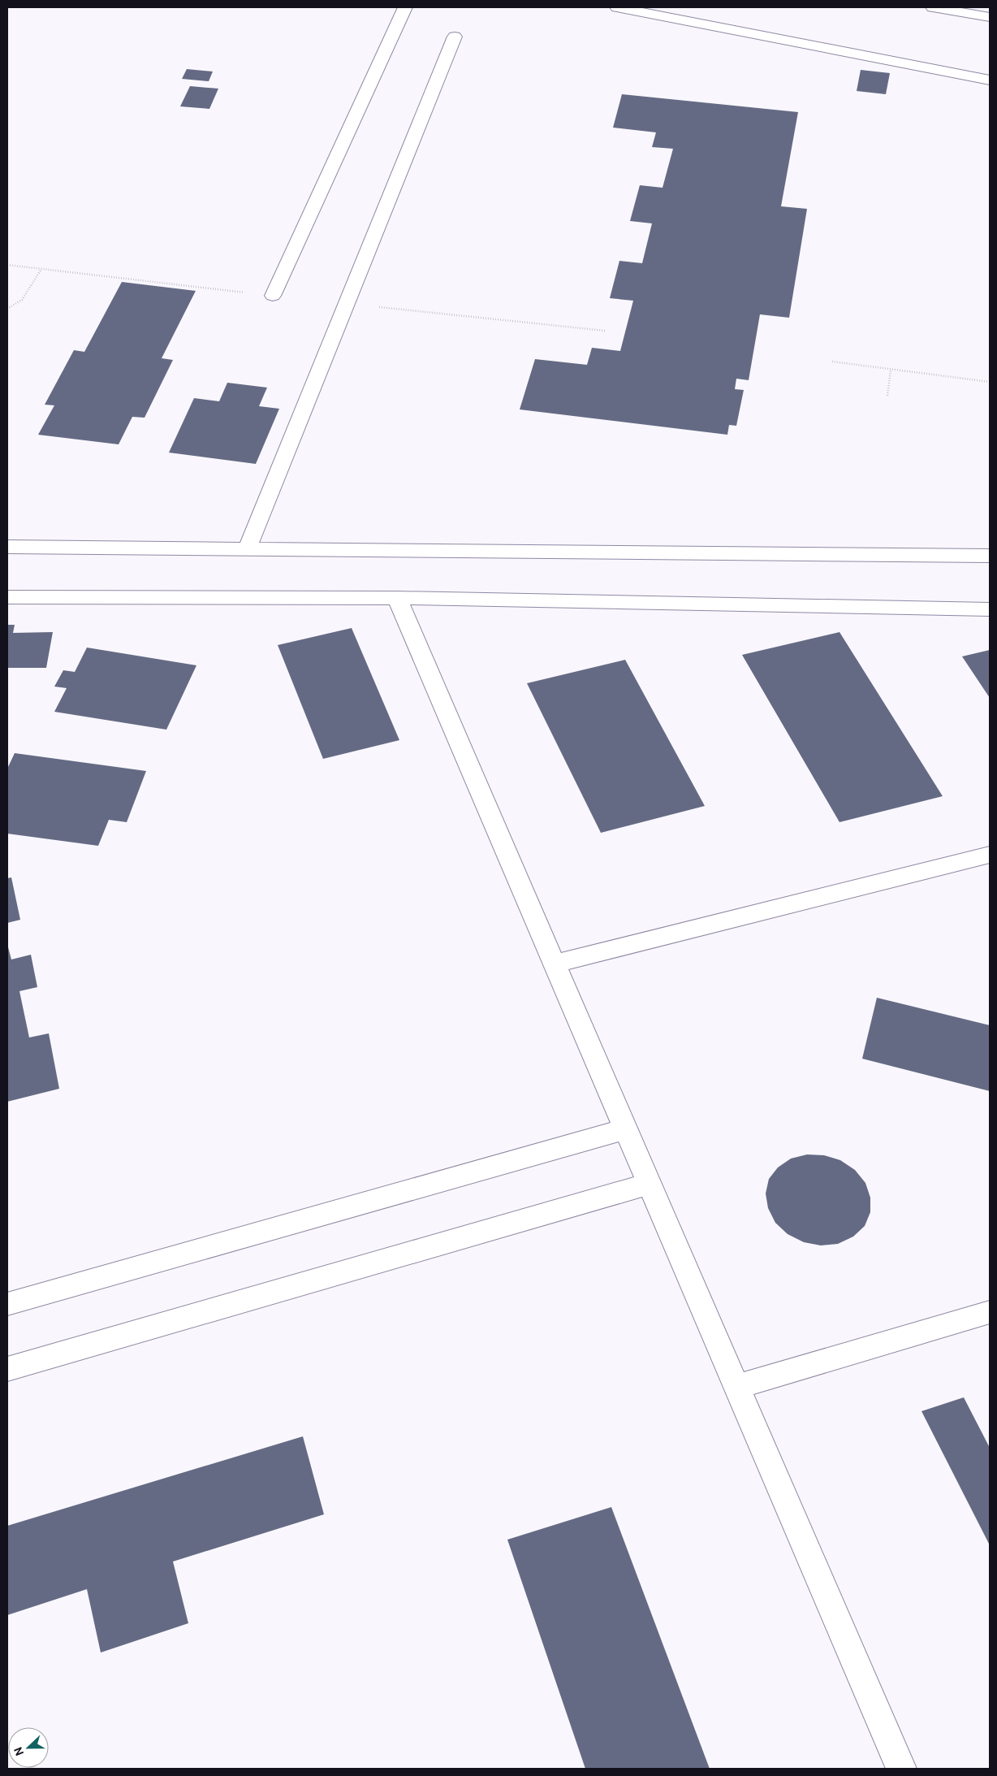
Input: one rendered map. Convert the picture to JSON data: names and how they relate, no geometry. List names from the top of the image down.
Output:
{
  "north": "left"
}
